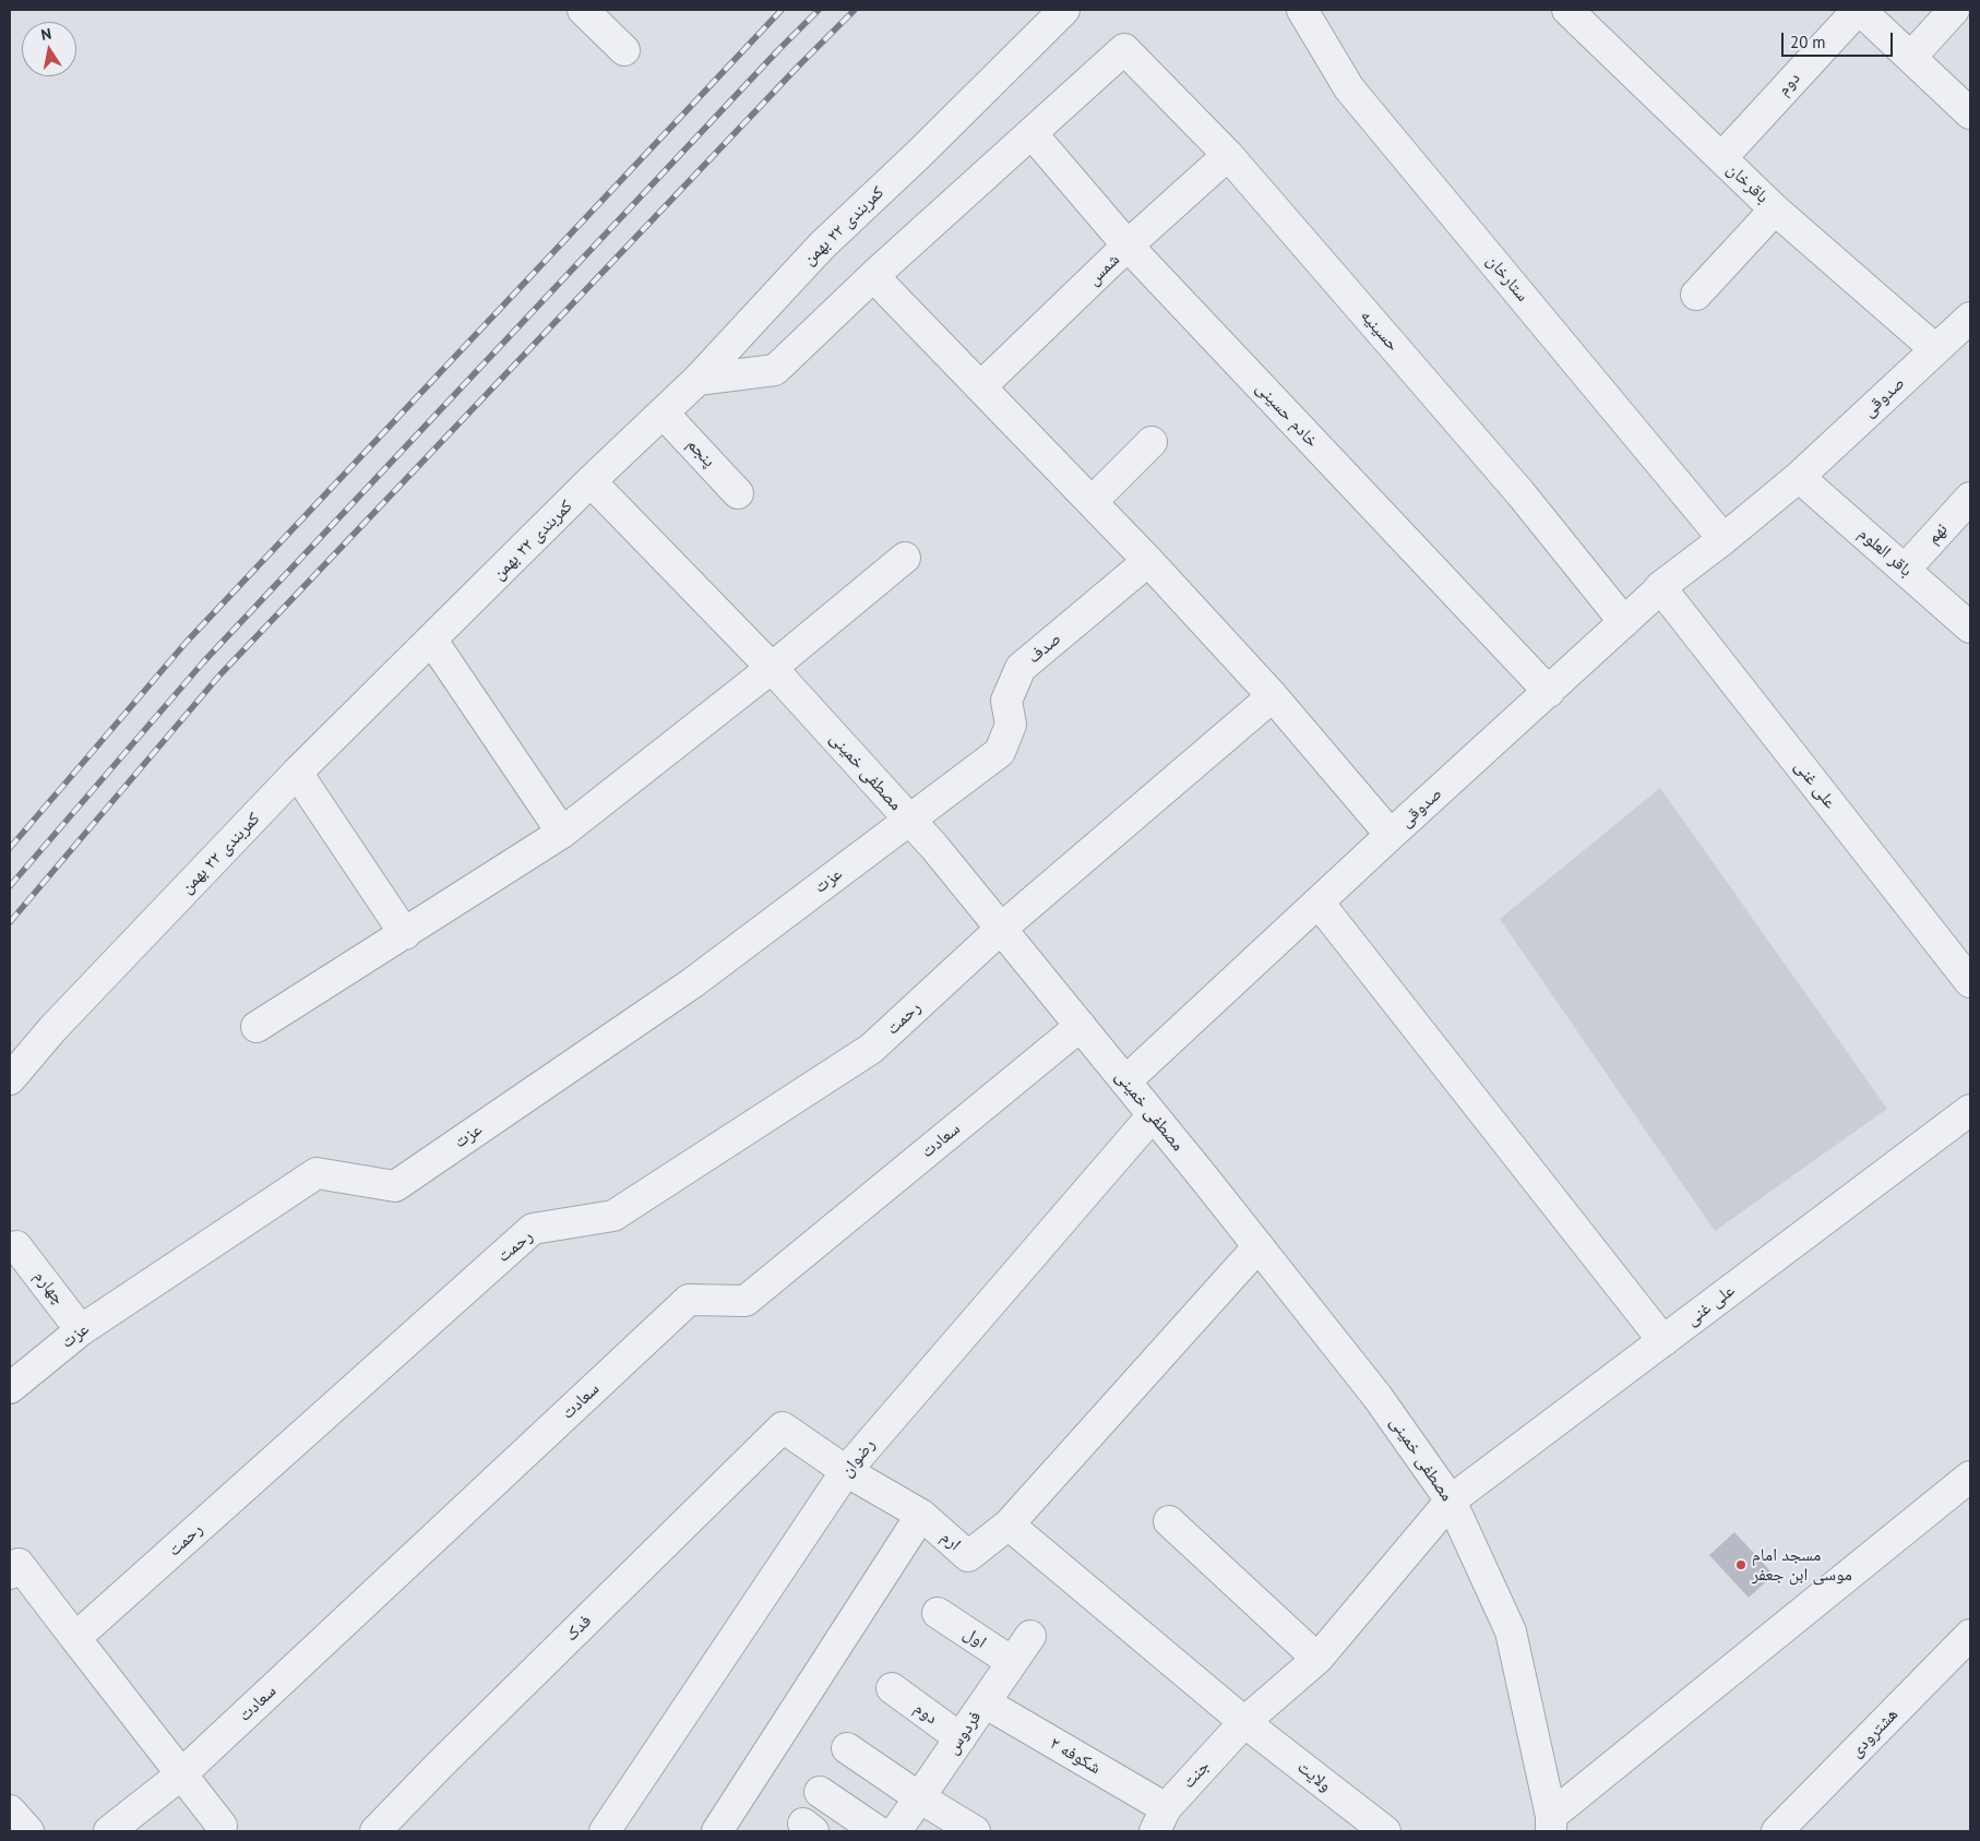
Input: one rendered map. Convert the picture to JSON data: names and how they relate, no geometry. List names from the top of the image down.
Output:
{
  "streets": {
    "street": [
      "دوم",
      "باقرخان",
      "کمربندی ۲۲ بهمن",
      "شمس",
      "ستارخان",
      "حسینیه",
      "صدوقی",
      "خادم حسینی",
      "پنجم",
      "نهم",
      "باقر العلوم",
      "صدف",
      "مصطفی خمینی",
      "علی غنی",
      "عزت",
      "رحمت",
      "سعادت",
      "چهارم",
      "رضوان",
      "ارم",
      "فدک",
      "اول",
      "فردوس",
      "هشترودی",
      "شکوفه ۲",
      "جنت",
      "ولایت"
    ]
  },
  "crossings": [
    ["دوم", "باقرخان"],
    ["دوم", "فردوس"],
    ["باقرخان", "صدوقی"],
    ["کمربندی ۲۲ بهمن", "پنجم"],
    ["کمربندی ۲۲ بهمن", "مصطفی خمینی"],
    ["شمس", "حسینیه"],
    ["شمس", "خادم حسینی"],
    ["ستارخان", "صدوقی"],
    ["حسینیه", "صدوقی"],
    ["حسینیه", "خادم حسینی"],
    ["صدوقی", "خادم حسینی"],
    ["صدوقی", "باقر العلوم"],
    ["صدوقی", "مصطفی خمینی"],
    ["صدوقی", "علی غنی"],
    ["نهم", "باقر العلوم"],
    ["صدف", "مصطفی خمینی"],
    ["صدف", "عزت"],
    ["مصطفی خمینی", "علی غنی"],
    ["مصطفی خمینی", "عزت"],
    ["مصطفی خمینی", "رحمت"],
    ["مصطفی خمینی", "سعادت"],
    ["مصطفی خمینی", "رضوان"],
    ["مصطفی خمینی", "ارم"],
    ["علی غنی", "جنت"],
    ["عزت", "چهارم"],
    ["رضوان", "فدک"],
    ["ارم", "ولایت"],
    ["اول", "فردوس"],
    ["فردوس", "شکوفه ۲"],
    ["شکوفه ۲", "جنت"],
    ["جنت", "ولایت"]
  ],
  "places": ["مسجد امام موسی ابن جعفر"],
  "scale_bar": "20 m",
  "north": "top"
}
